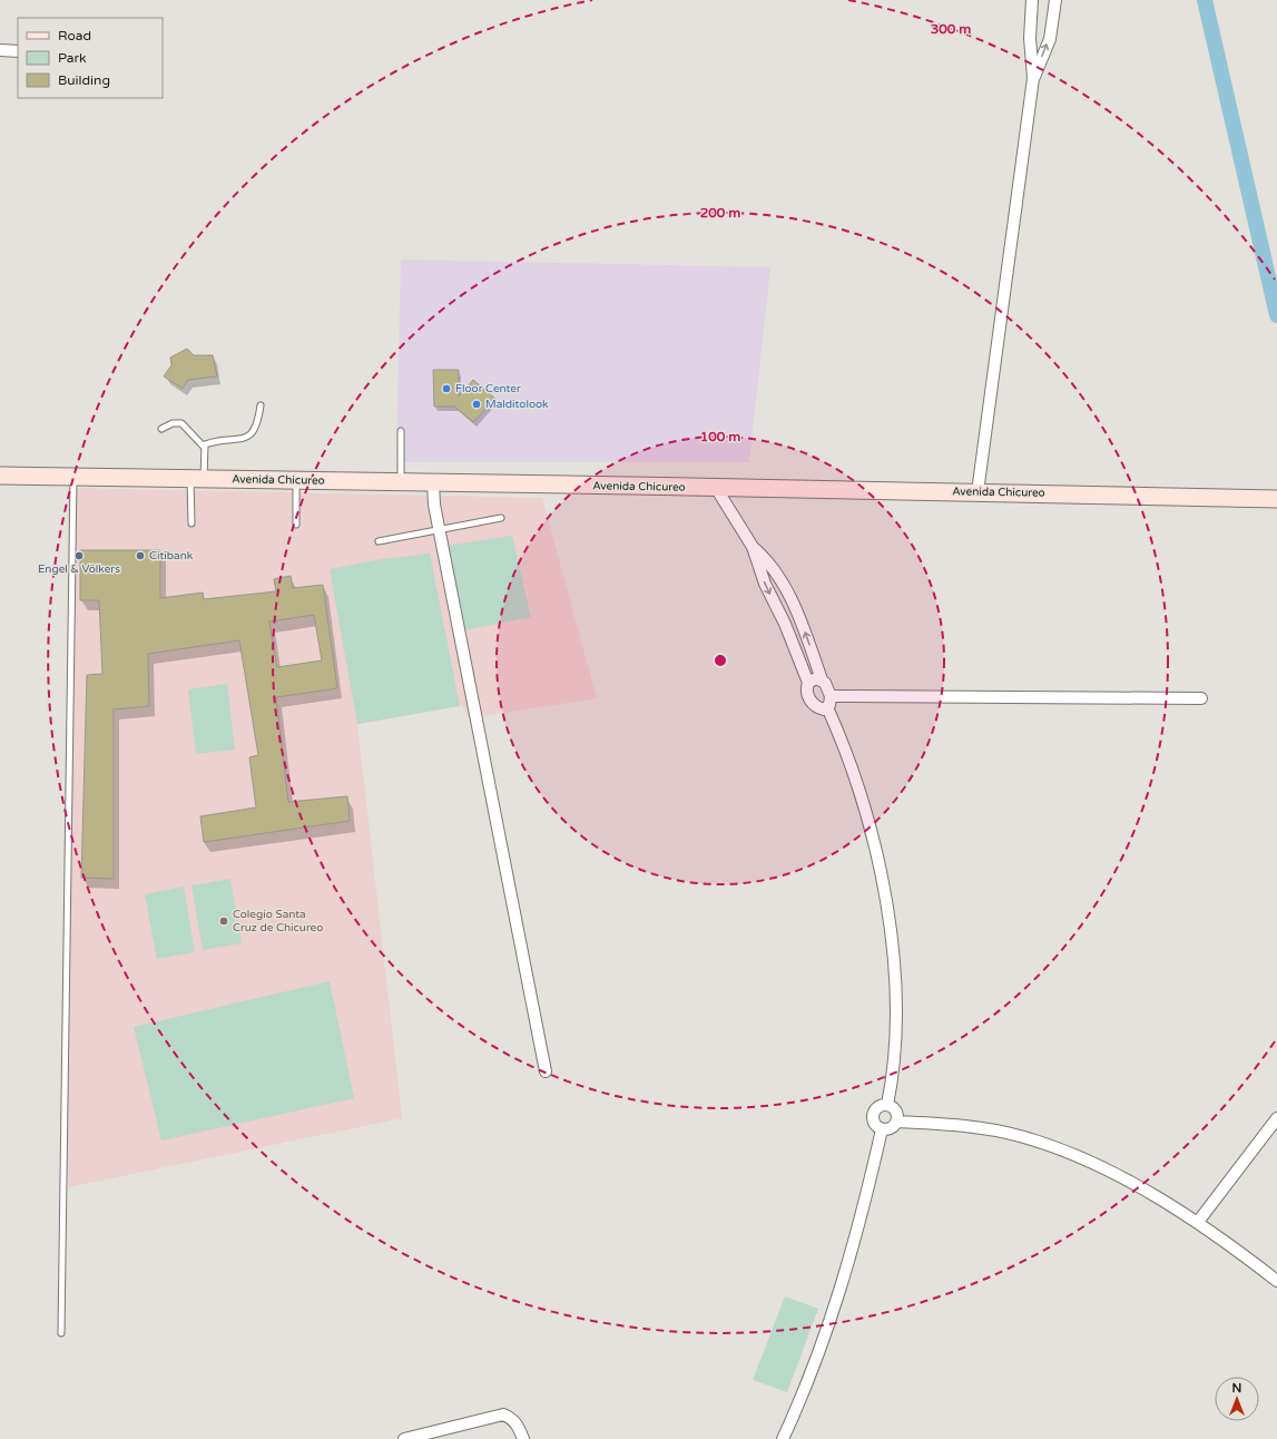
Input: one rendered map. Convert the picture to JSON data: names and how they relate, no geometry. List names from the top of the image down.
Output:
{
  "streets": {
    "main road": ["Avenida Chicureo"]
  },
  "places": [
    "Floor Center",
    "Malditolook",
    "Engel & Völkers",
    "Citibank",
    "Colegio Santa Cruz de Chicureo"
  ],
  "legend": ["Road", "Park", "Building"],
  "north": "top",
  "rings": ["300 m", "200 m", "100 m"]
}
